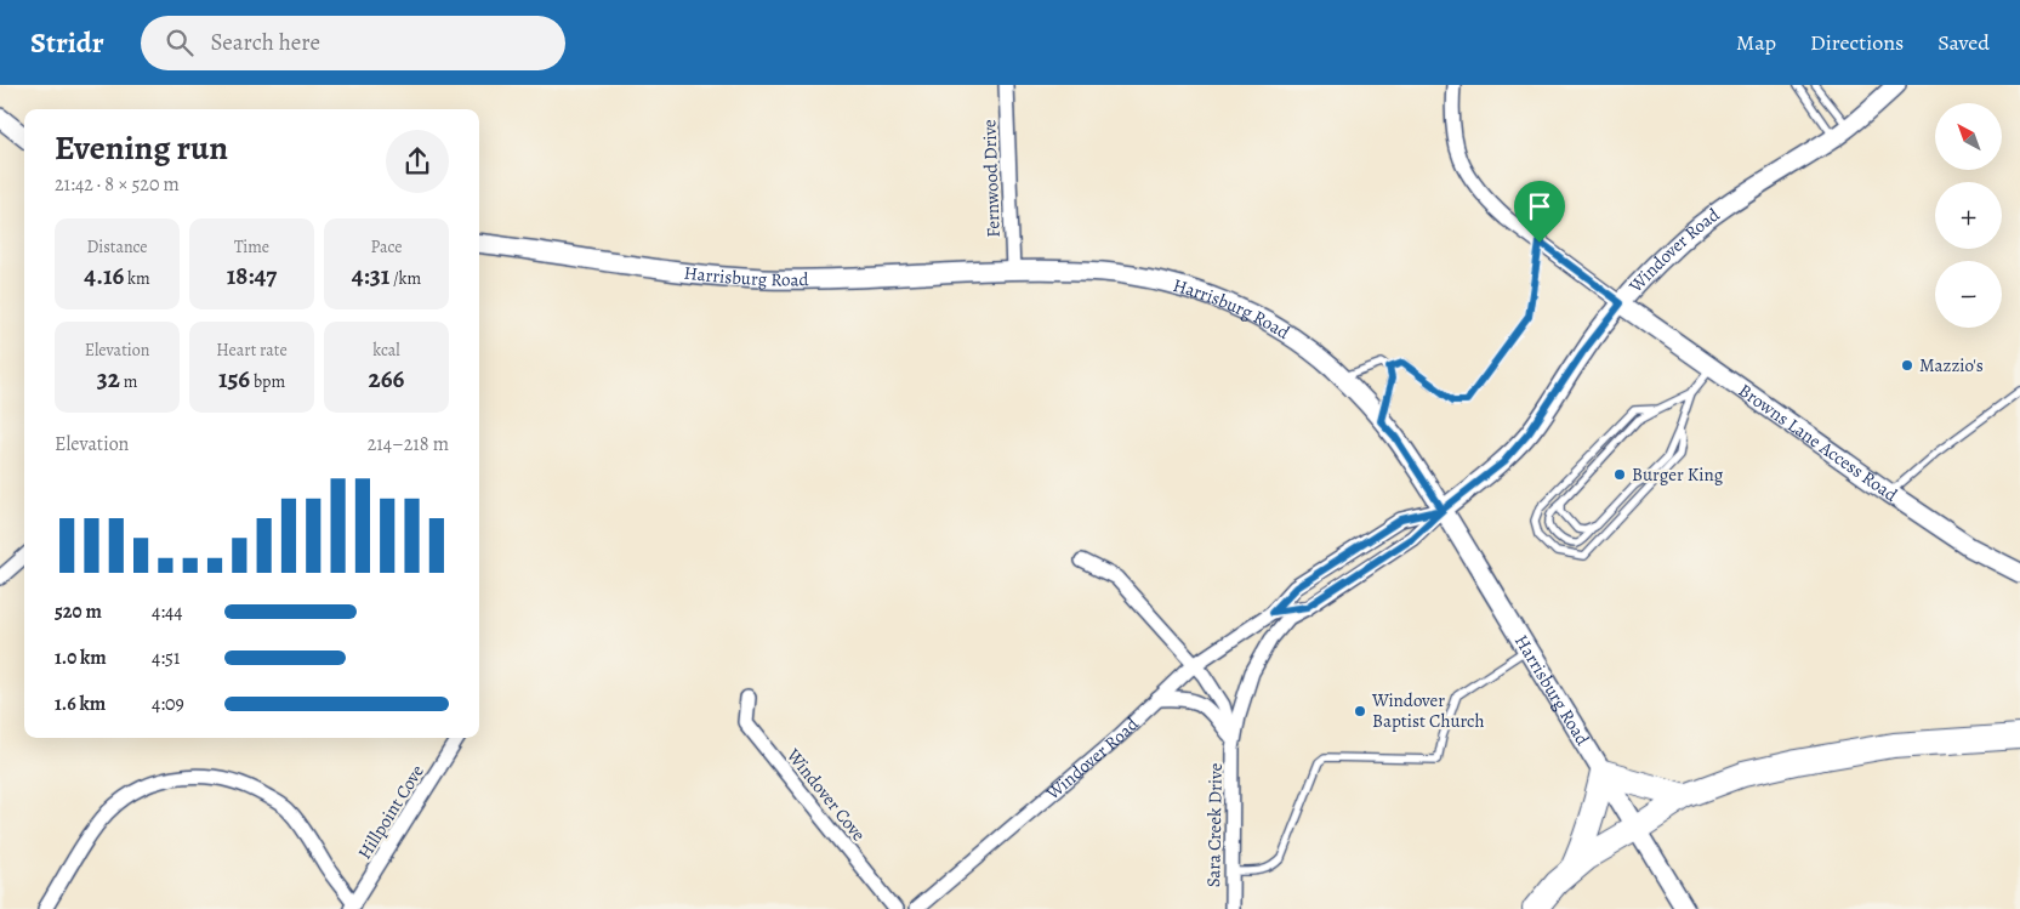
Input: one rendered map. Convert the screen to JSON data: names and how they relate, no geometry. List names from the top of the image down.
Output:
{
  "streets": {
    "main road": ["Windover Road", "Harrisburg Road", "Browns Lane Access Road"],
    "street": [
      "Fernwood Drive",
      "Windover Cove",
      "Hillpoint Cove",
      "Sara Creek Drive"
    ]
  },
  "crossings": [
    ["Fernwood Drive", "Harrisburg Road"],
    ["Windover Road", "Harrisburg Road"],
    ["Windover Road", "Browns Lane Access Road"],
    ["Windover Road", "Sara Creek Drive"]
  ],
  "places": ["Mazzio's", "Burger King", "Windover Baptist Church"],
  "north": "top left",
  "page": {
    "header": "Stridr",
    "search": "Search here",
    "nav": ["Map", "Directions", "Saved"],
    "map_buttons": ["+", "−"],
    "heading": ["Evening run", "21:42 · 8 × 520 m"],
    "stats": [
      ["Distance", "4.16 km"],
      ["Time", "18:47"],
      ["Pace", "4:31 /km"],
      ["Elevation", "32 m"],
      ["Heart rate", "156 bpm"],
      ["kcal", "266"]
    ],
    "chart": ["Elevation", "214–218 m"],
    "list": [
      {
        "name": "520 m",
        "note": "4:44"
      },
      {
        "name": "1.0 km",
        "note": "4:51"
      },
      {
        "name": "1.6 km",
        "note": "4:09"
      }
    ]
  }
}
